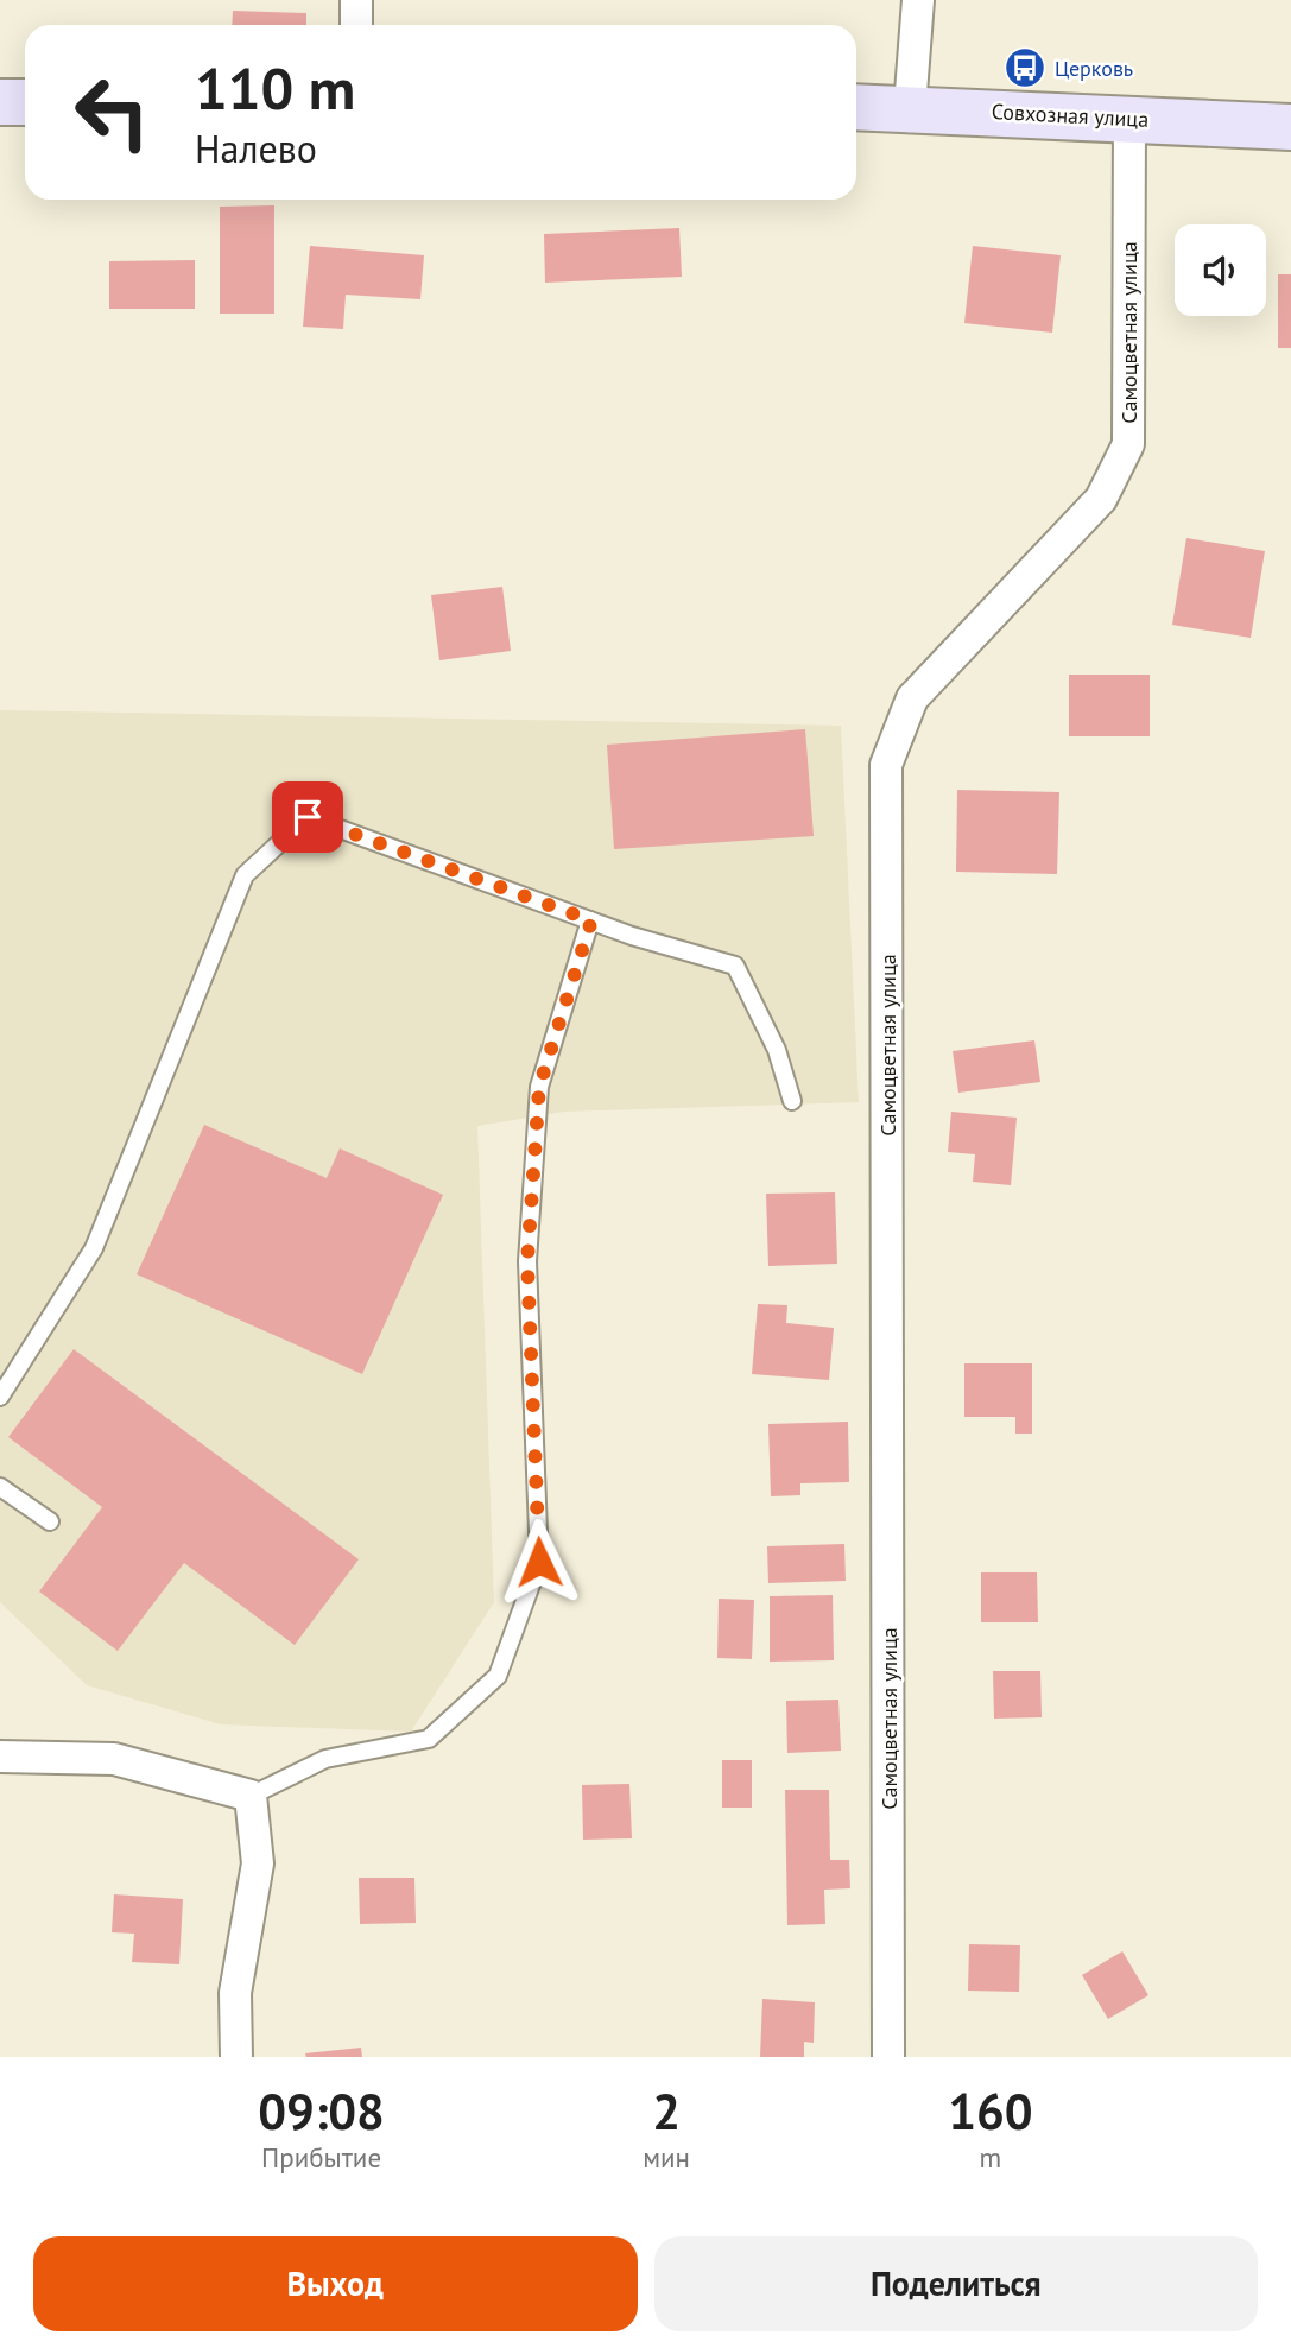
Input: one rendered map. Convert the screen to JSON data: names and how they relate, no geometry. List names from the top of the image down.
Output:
{
  "streets": {
    "street": ["Совхозная улица", "Самоцветная улица"]
  },
  "crossings": [
    ["Совхозная улица", "Самоцветная улица"]
  ],
  "places": {
    "bus stop": ["Церковь"]
  },
  "page": {
    "turn": ["110 m", "Налево"],
    "eta": [
      "09:08",
      "Прибытие",
      "2",
      "мин",
      "160",
      "m"
    ],
    "buttons": ["Выход", "Поделиться"]
  }
}
